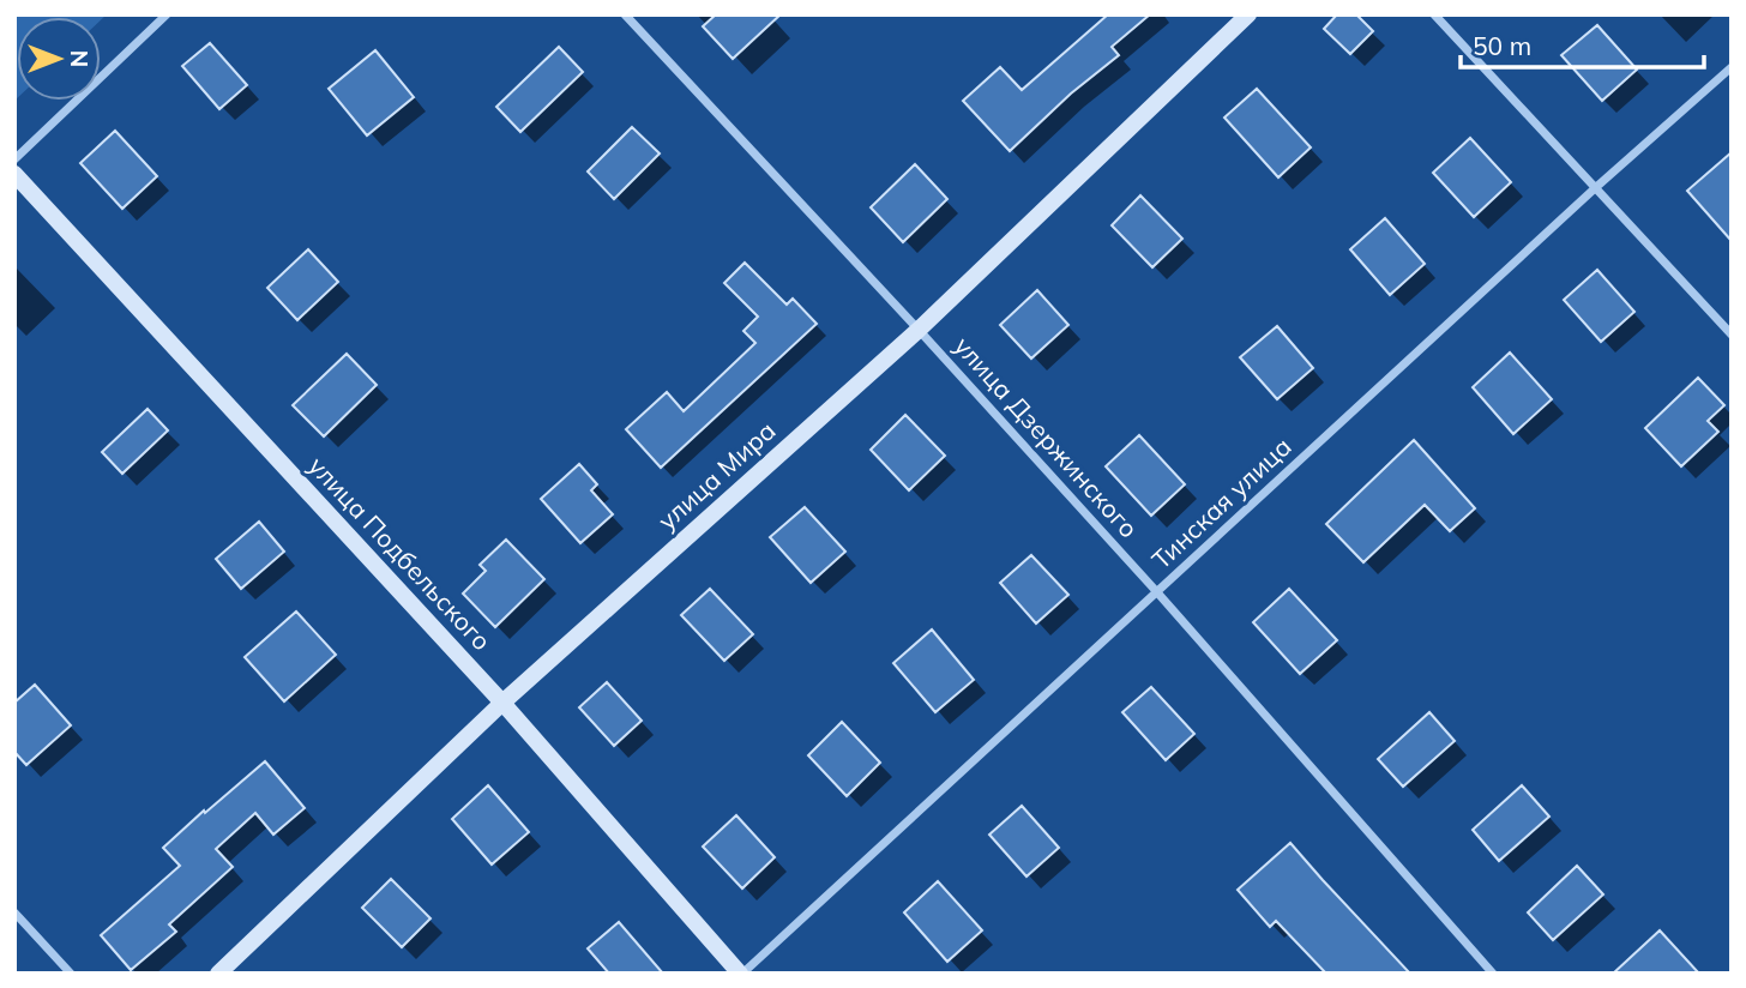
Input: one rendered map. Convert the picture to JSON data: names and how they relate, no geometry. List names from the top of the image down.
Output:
{
  "streets": {
    "main road": ["улица Мира", "улица Подбельского"],
    "street": ["улица Дзержинского", "Тинская улица"]
  },
  "crossings": [
    ["улица Дзержинского", "улица Мира"],
    ["улица Дзержинского", "Тинская улица"],
    ["улица Мира", "улица Подбельского"],
    ["Тинская улица", "улица Подбельского"]
  ],
  "scale_bar": "50 m",
  "north": "right"
}
